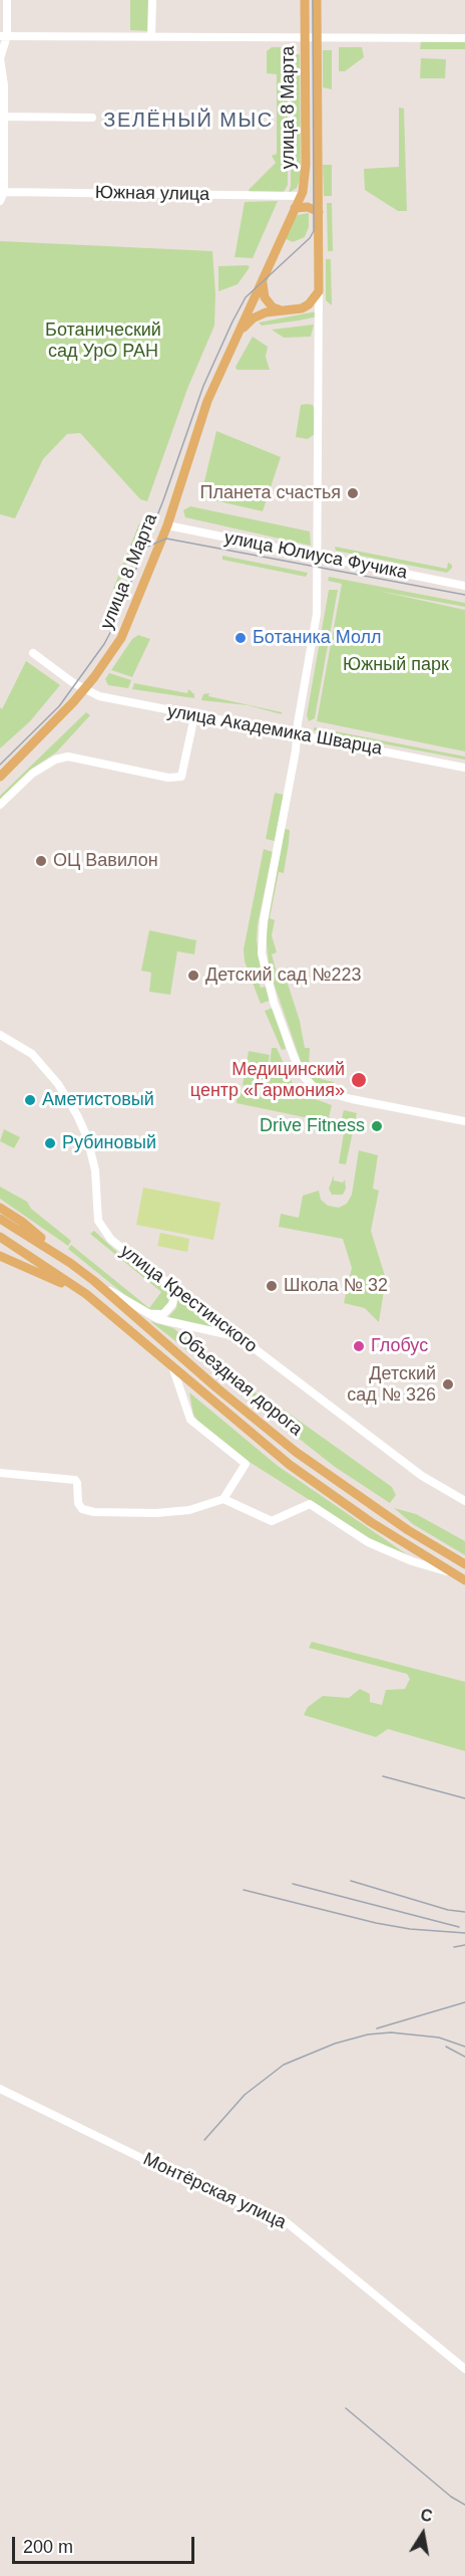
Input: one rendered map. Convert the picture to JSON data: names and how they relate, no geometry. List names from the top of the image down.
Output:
{
  "streets": {
    "main road": ["улица 8 Марта", "Объездная дорога"],
    "street": [
      "Южная улица",
      "улица Юлиуса Фучика",
      "улица Академика Шварца",
      "улица Крестинского",
      "Монтёрская улица"
    ]
  },
  "crossings": [
    ["улица 8 Марта", "Южная улица"],
    ["улица 8 Марта", "улица Юлиуса Фучика"],
    ["улица 8 Марта", "улица Академика Шварца"]
  ],
  "districts": ["ЗЕЛЁНЫЙ МЫС"],
  "parks": ["Ботанический сад УрО РАН", "Южный парк"],
  "places": [
    "Планета счастья",
    "Ботаника Молл",
    "ОЦ Вавилон",
    "Детский сад №223",
    "Медицинский центр «Гармония»",
    "Аметистовый",
    "Drive Fitness",
    "Рубиновый",
    "Школа № 32",
    "Глобус",
    "Детский сад № 326"
  ],
  "scale_bar": "200 m",
  "north": "top"
}
